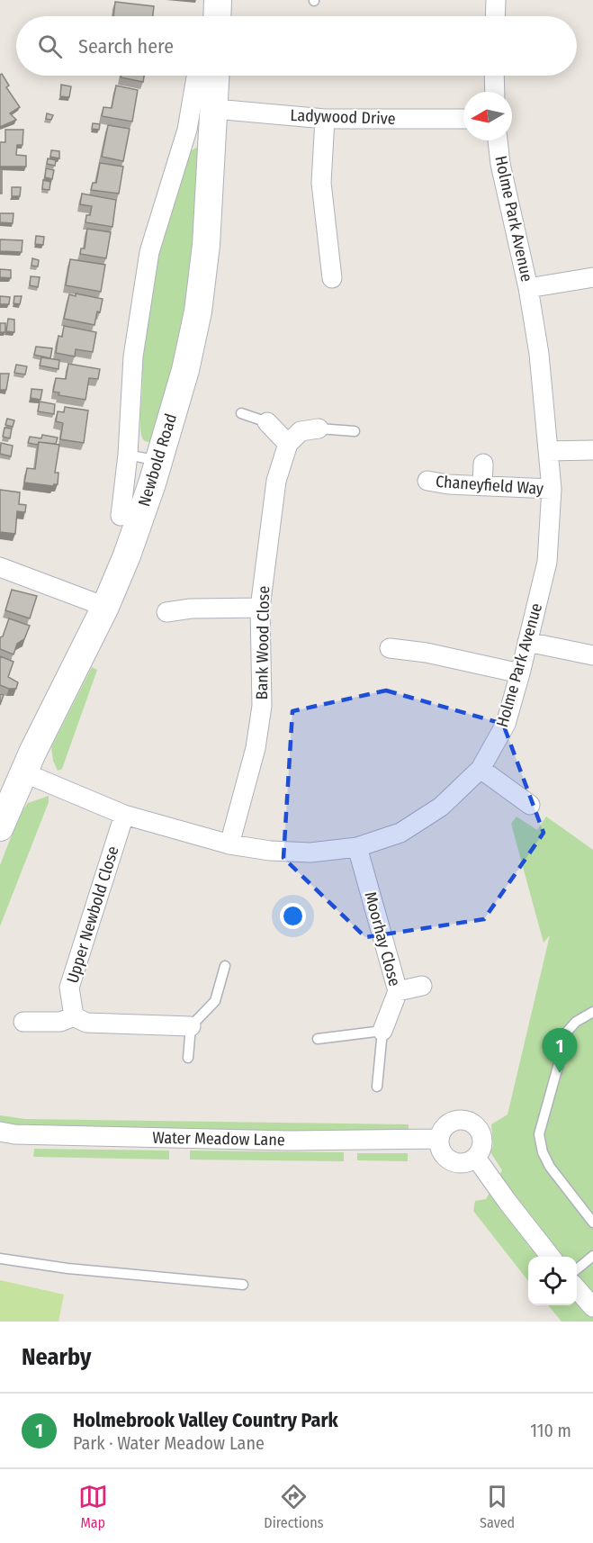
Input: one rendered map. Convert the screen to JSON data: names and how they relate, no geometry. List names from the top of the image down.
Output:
{
  "streets": {
    "main road": ["Newbold Road"],
    "street": [
      "Ladywood Drive",
      "Holme Park Avenue",
      "Chaneyfield Way",
      "Bank Wood Close",
      "Upper Newbold Close",
      "Moorhay Close",
      "Water Meadow Lane"
    ]
  },
  "crossings": [
    ["Ladywood Drive", "Newbold Road"],
    ["Holme Park Avenue", "Newbold Road"],
    ["Holme Park Avenue", "Chaneyfield Way"],
    ["Holme Park Avenue", "Bank Wood Close"],
    ["Holme Park Avenue", "Upper Newbold Close"],
    ["Holme Park Avenue", "Moorhay Close"]
  ],
  "north": "left",
  "page": {
    "search": "Search here",
    "pins": "1",
    "heading": "Nearby",
    "list": [
      {
        "mark": "1",
        "name": "Holmebrook Valley Country Park",
        "note": "Park · Water Meadow Lane",
        "value": "110 m"
      }
    ],
    "nav": ["Map", "Directions", "Saved"]
  }
}
